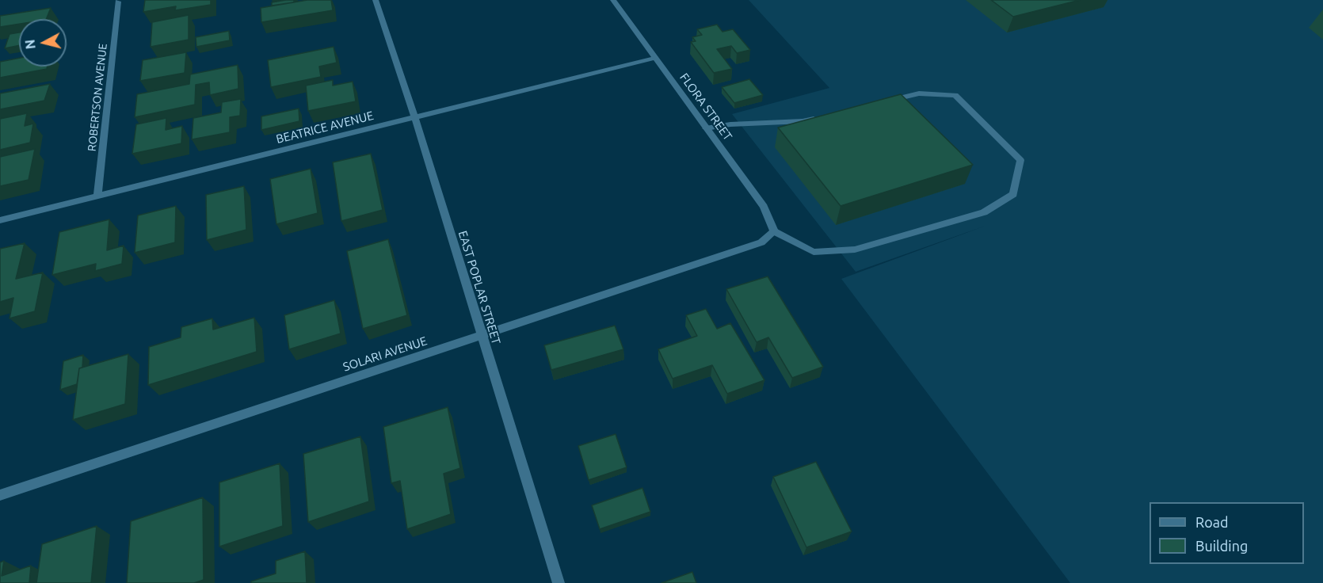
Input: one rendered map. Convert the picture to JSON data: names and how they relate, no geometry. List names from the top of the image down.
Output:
{
  "streets": {
    "street": [
      "ROBERTSON AVENUE",
      "FLORA STREET",
      "BEATRICE AVENUE",
      "EAST POPLAR STREET",
      "SOLARI AVENUE"
    ]
  },
  "crossings": [
    ["ROBERTSON AVENUE", "BEATRICE AVENUE"],
    ["FLORA STREET", "BEATRICE AVENUE"],
    ["FLORA STREET", "SOLARI AVENUE"],
    ["BEATRICE AVENUE", "EAST POPLAR STREET"],
    ["EAST POPLAR STREET", "SOLARI AVENUE"]
  ],
  "legend": ["Road", "Building"],
  "north": "left"
}
